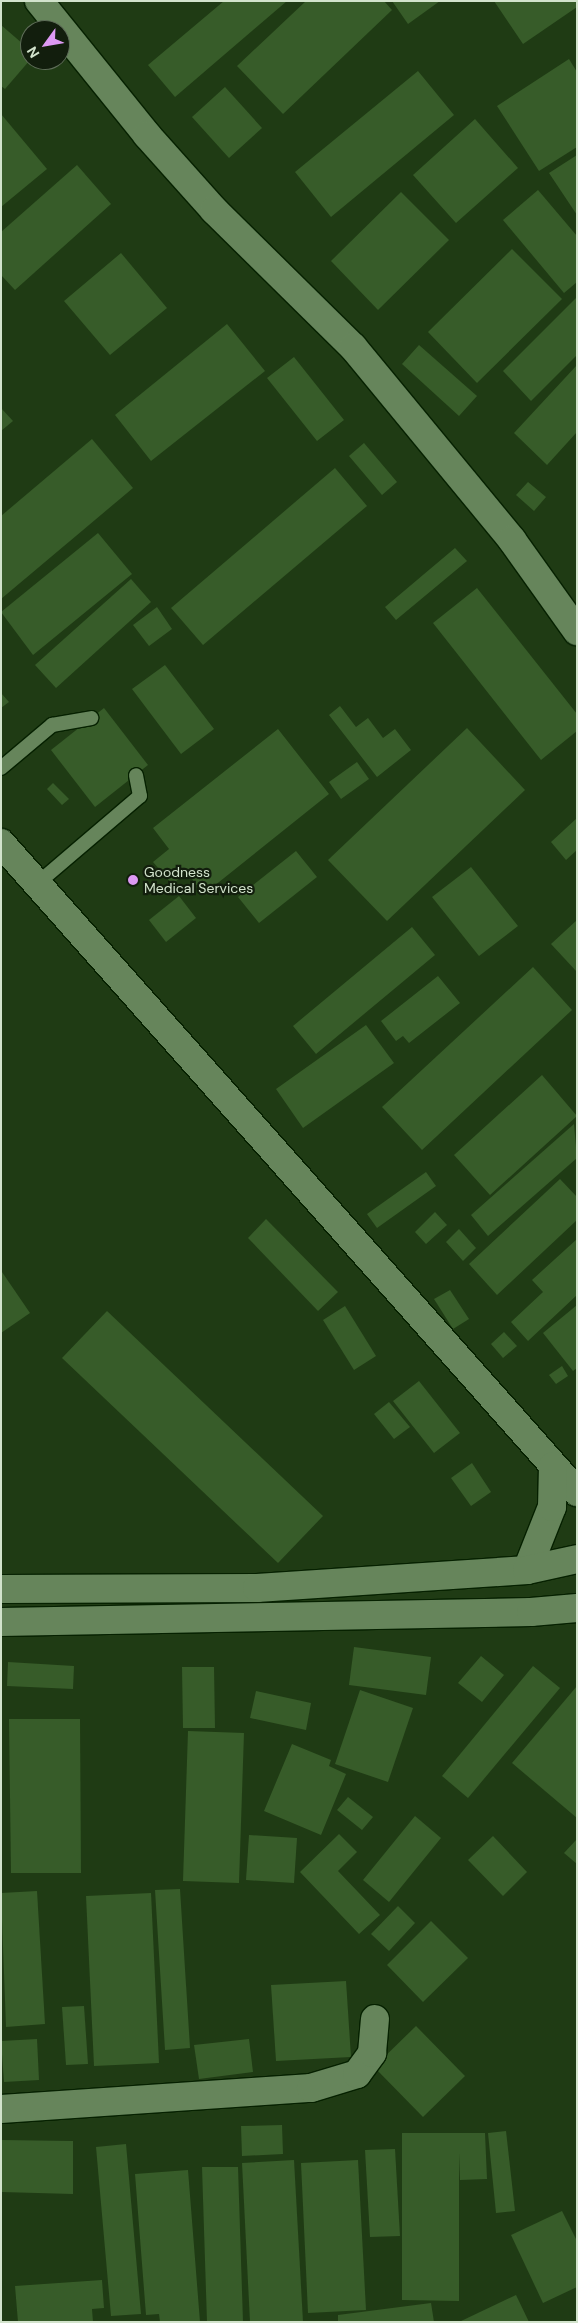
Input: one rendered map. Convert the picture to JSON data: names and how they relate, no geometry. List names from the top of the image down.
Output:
{
  "places": ["Goodness Medical Services"],
  "north": "bottom left"
}
